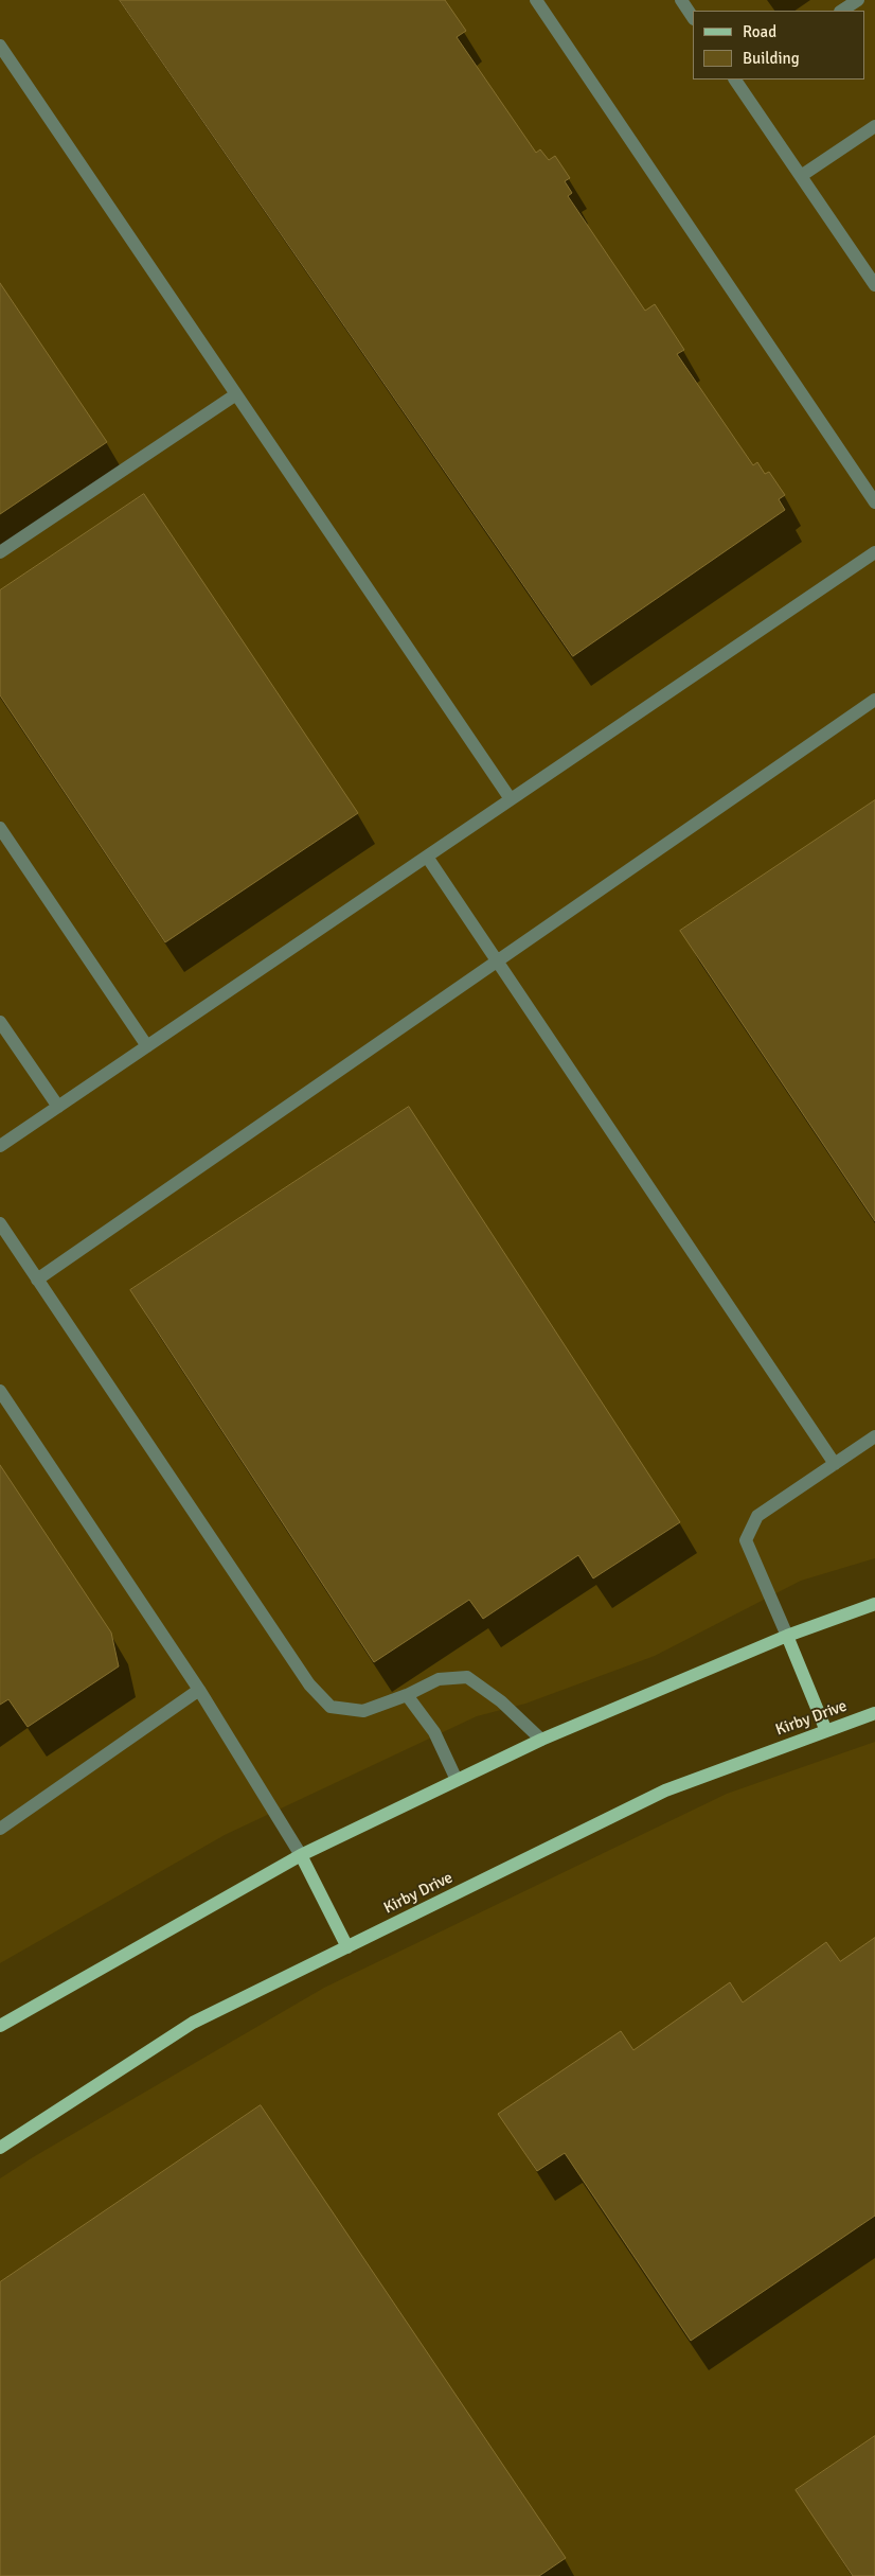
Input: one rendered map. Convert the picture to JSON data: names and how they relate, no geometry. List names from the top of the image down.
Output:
{
  "streets": {
    "main road": ["Kirby Drive"]
  },
  "legend": ["Road", "Building"]
}
